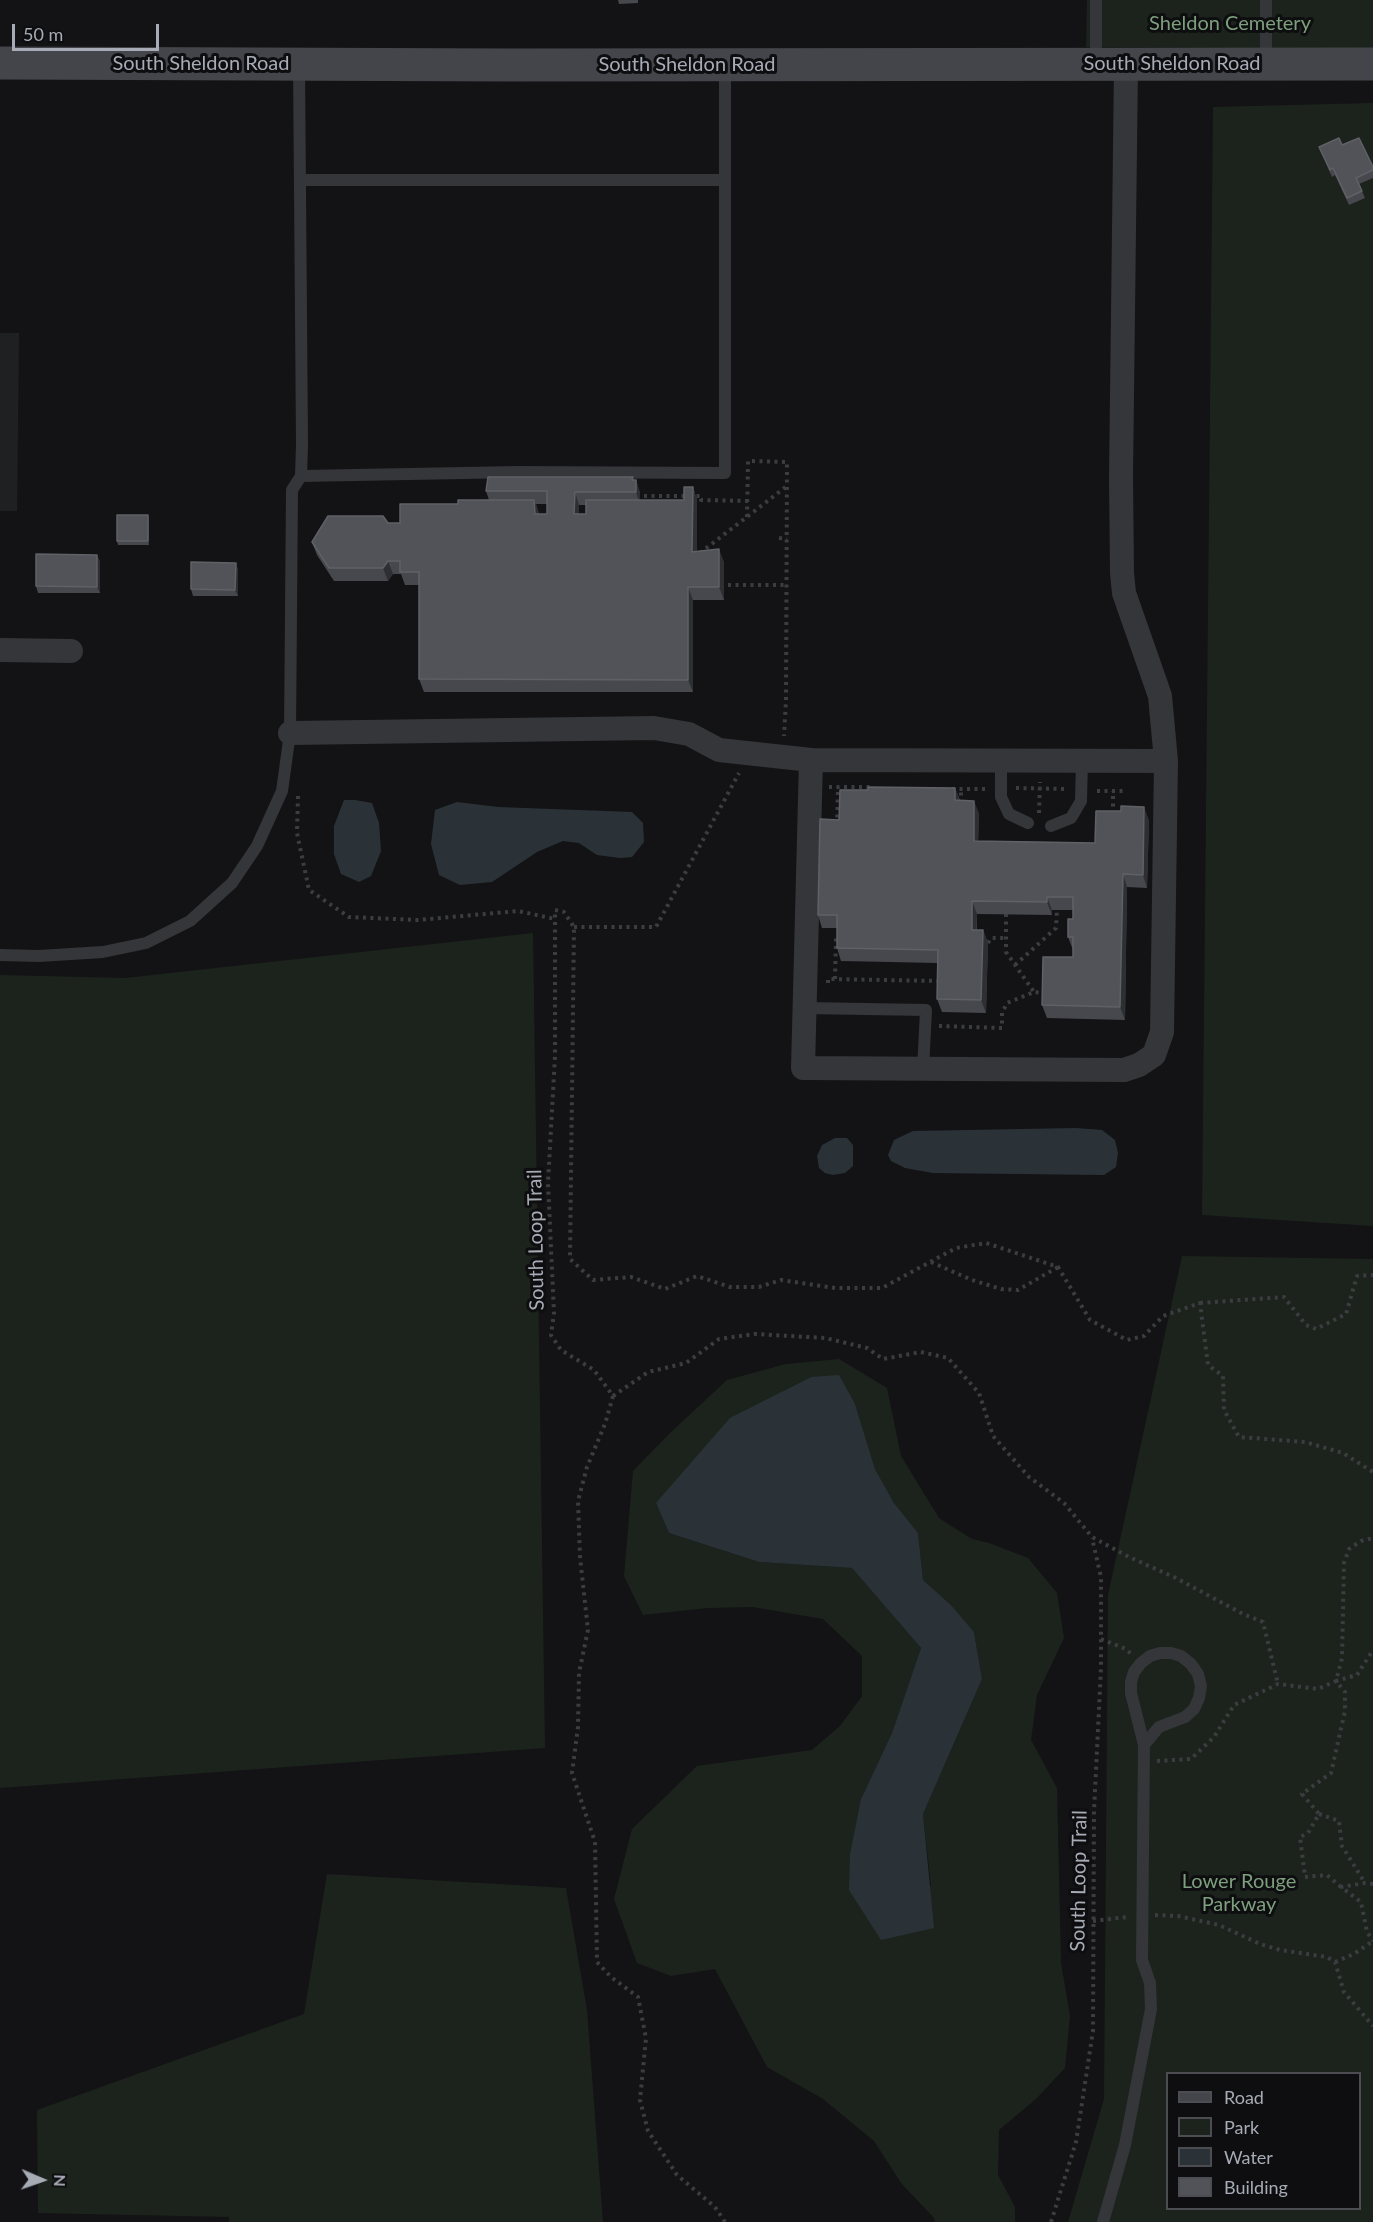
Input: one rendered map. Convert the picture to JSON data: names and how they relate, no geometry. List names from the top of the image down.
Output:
{
  "streets": {
    "street": ["South Sheldon Road"],
    "path": ["South Loop Trail"]
  },
  "parks": ["Sheldon Cemetery", "Lower Rouge Parkway"],
  "legend": [
    "Road",
    "Park",
    "Water",
    "Building"
  ],
  "scale_bar": "50 m",
  "north": "right"
}
